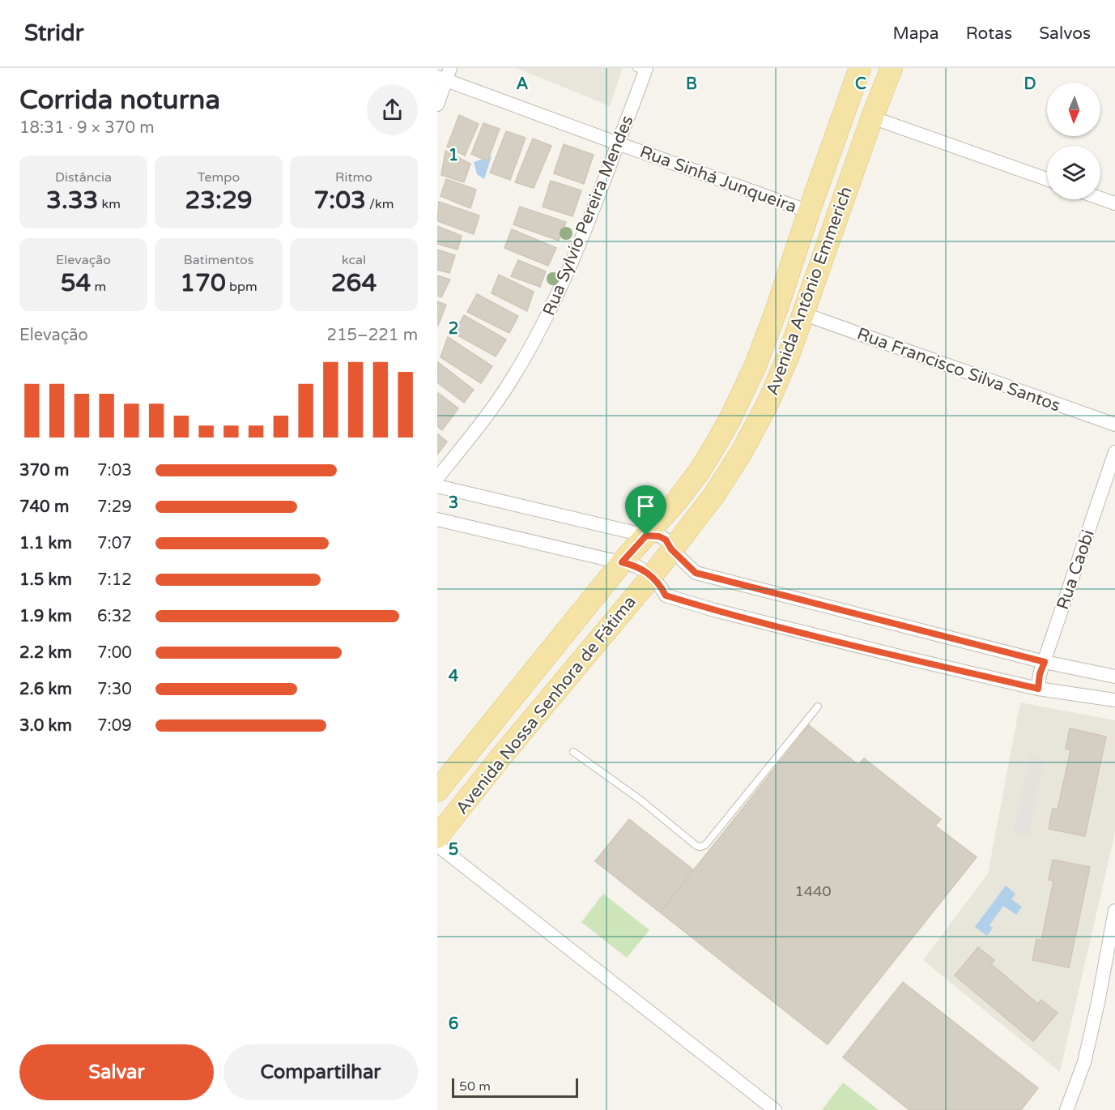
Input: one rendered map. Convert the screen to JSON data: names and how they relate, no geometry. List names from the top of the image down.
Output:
{
  "streets": {
    "main road": ["Avenida Antônio Emmerich", "Avenida Nossa Senhora de Fátima"],
    "street": [
      "Rua Sinhá Junqueira",
      "Rua Sylvio Pereira Mendes",
      "Rua Francisco Silva Santos",
      "Rua Caobi"
    ]
  },
  "crossings": [
    ["Rua Sinhá Junqueira", "Rua Sylvio Pereira Mendes"],
    ["Rua Sinhá Junqueira", "Avenida Antônio Emmerich"],
    ["Avenida Antônio Emmerich", "Rua Francisco Silva Santos"],
    ["Avenida Antônio Emmerich", "Avenida Nossa Senhora de Fátima"]
  ],
  "house_numbers": ["1440"],
  "scale_bar": "50 m",
  "north": "bottom",
  "page": {
    "header": "Stridr",
    "nav": ["Mapa", "Rotas", "Salvos"],
    "heading": ["Corrida noturna", "18:31 · 9 × 370 m"],
    "stats": [
      ["Distância", "3.33 km"],
      ["Tempo", "23:29"],
      ["Ritmo", "7:03 /km"],
      ["Elevação", "54 m"],
      ["Batimentos", "170 bpm"],
      ["kcal", "264"]
    ],
    "chart": ["Elevação", "215–221 m"],
    "list": [
      {
        "name": "370 m",
        "note": "7:03"
      },
      {
        "name": "740 m",
        "note": "7:29"
      },
      {
        "name": "1.1 km",
        "note": "7:07"
      },
      {
        "name": "1.5 km",
        "note": "7:12"
      },
      {
        "name": "1.9 km",
        "note": "6:32"
      },
      {
        "name": "2.2 km",
        "note": "7:00"
      },
      {
        "name": "2.6 km",
        "note": "7:30"
      },
      {
        "name": "3.0 km",
        "note": "7:09"
      }
    ],
    "buttons": ["Salvar", "Compartilhar"],
    "scale": "50 m"
  },
  "grid": {
    "columns": [
      "A",
      "B",
      "C",
      "D"
    ],
    "rows": [
      "1",
      "2",
      "3",
      "4",
      "5",
      "6"
    ]
  }
}
